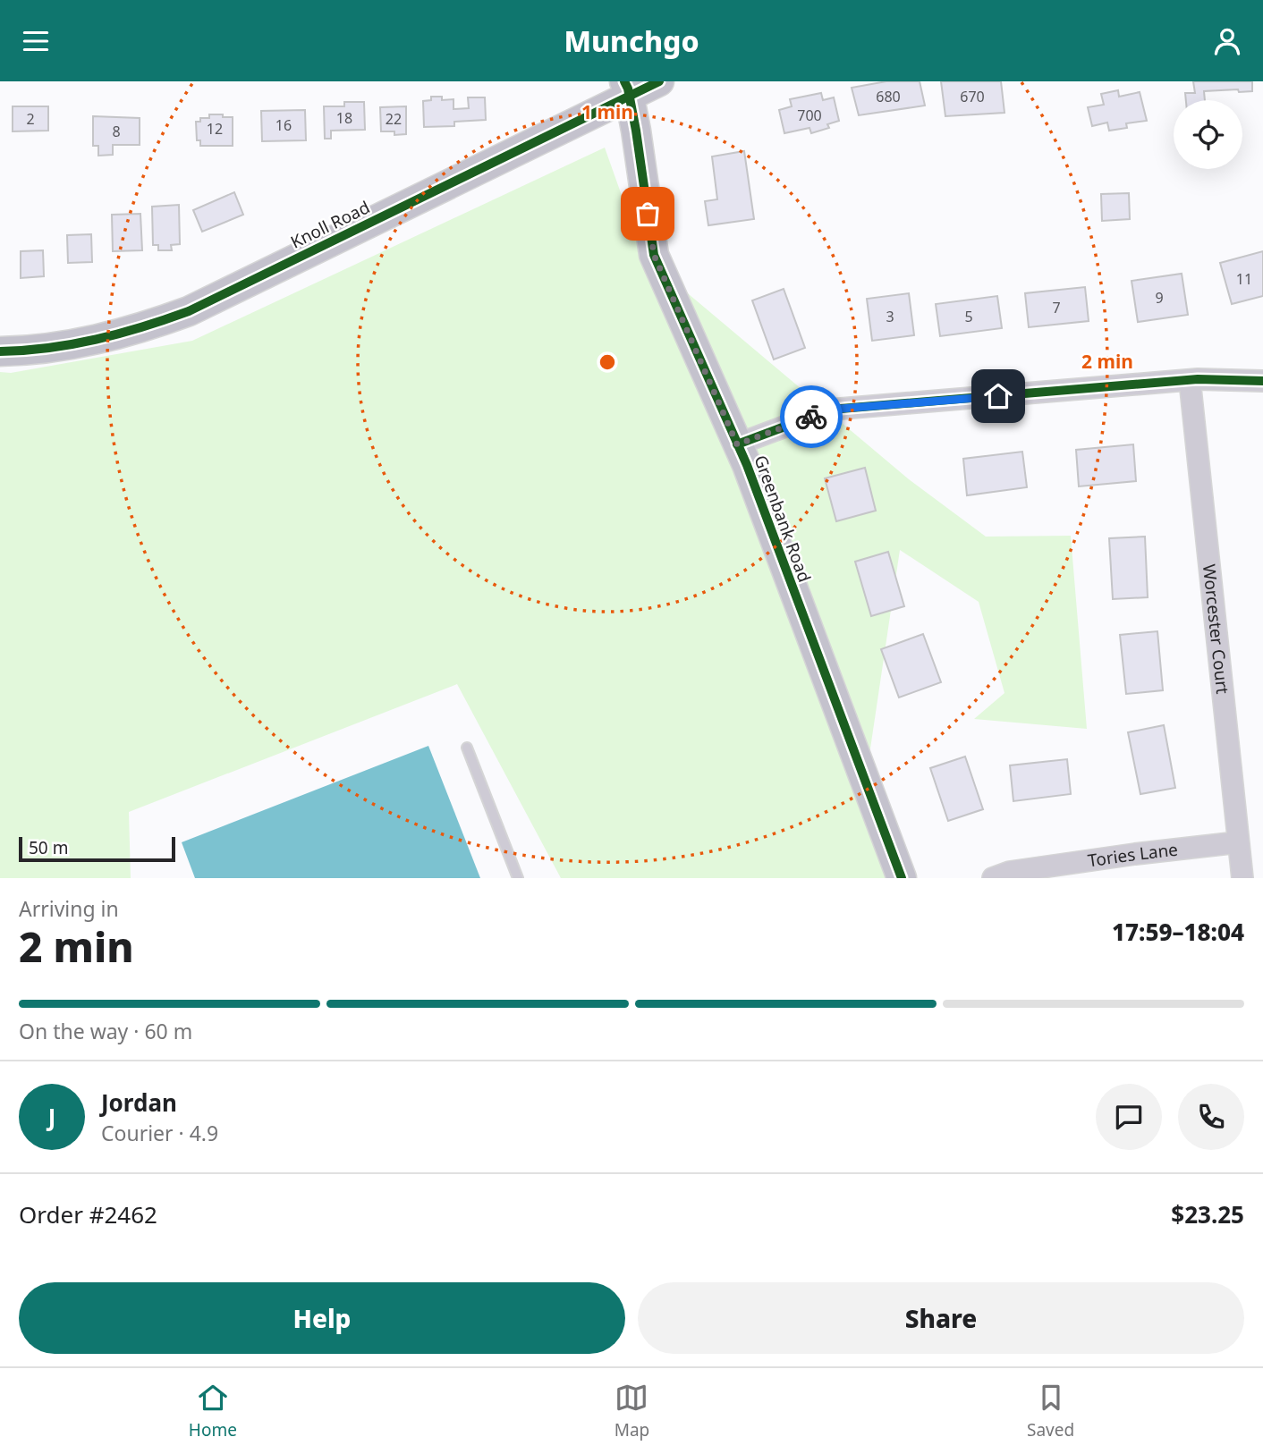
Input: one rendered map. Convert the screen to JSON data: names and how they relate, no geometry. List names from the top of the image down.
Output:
{
  "streets": {
    "street": [
      "Knoll Road",
      "Greenbank Road",
      "Worcester Court",
      "Tories Lane"
    ]
  },
  "crossings": [
    ["Knoll Road", "Greenbank Road"],
    ["Worcester Court", "Tories Lane"]
  ],
  "house_numbers": [
    "680",
    "670",
    "700",
    "18",
    "2",
    "22",
    "16",
    "12",
    "8",
    "11",
    "9",
    "7",
    "3",
    "5"
  ],
  "scale_bar": "50 m",
  "page": {
    "header": "Munchgo",
    "scale": "50 m",
    "heading": ["2 min", "Arriving in", "17:59–18:04"],
    "panel": [
      "Jordan",
      "Courier · 4.9",
      "Order #2462",
      "$23.25"
    ],
    "bar": "On the way · 60 m",
    "round": "J",
    "buttons": ["Help", "Share"],
    "tabs": ["Home", "Map", "Saved"]
  },
  "rings": ["1 min", "2 min"]
}
